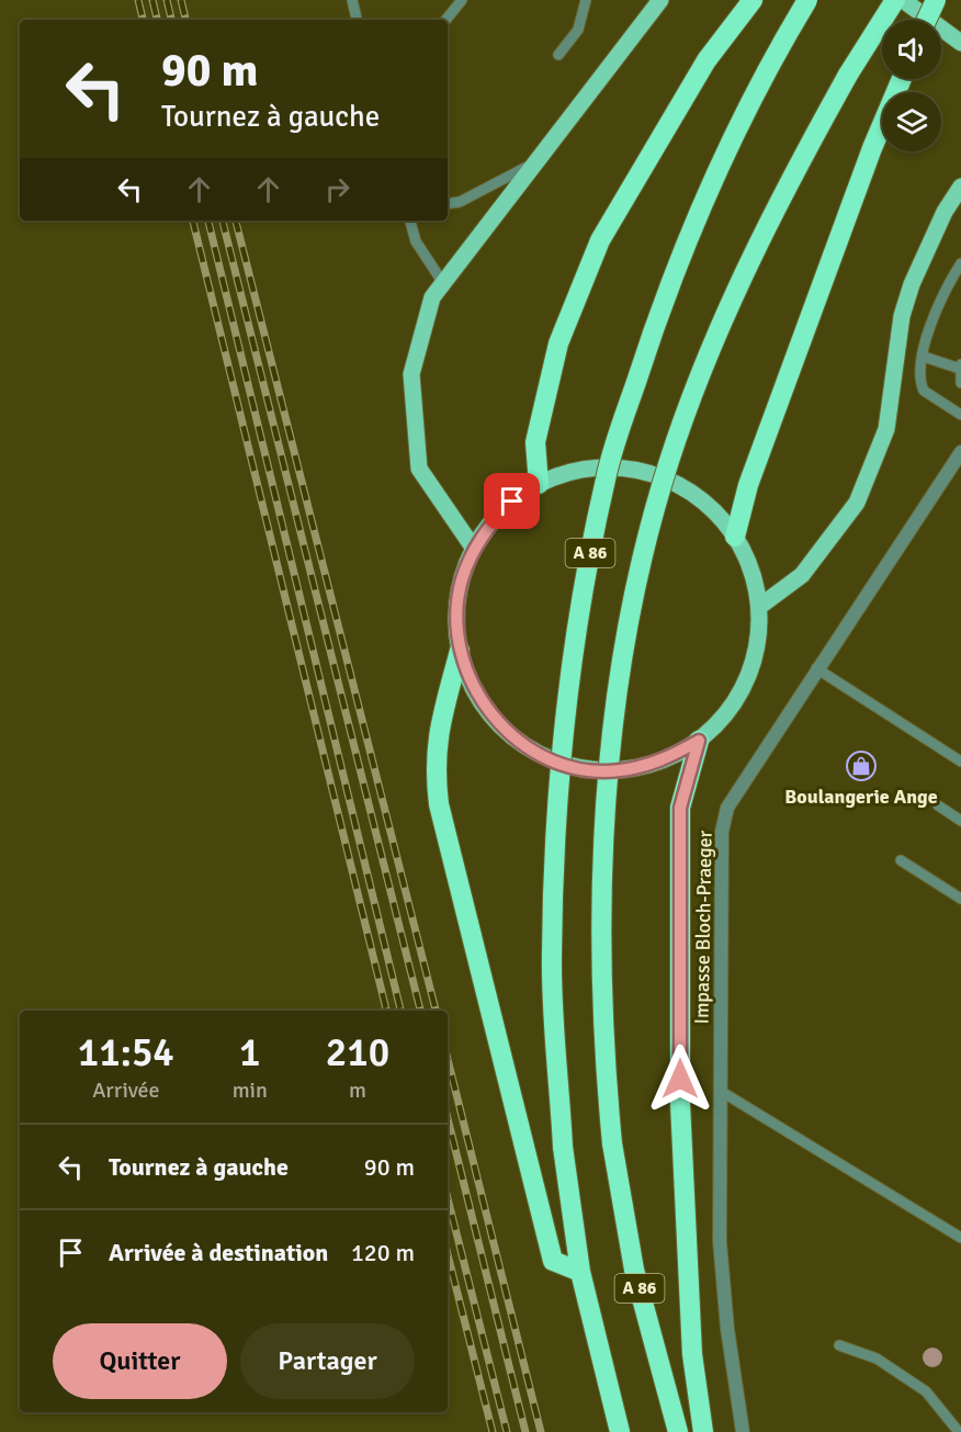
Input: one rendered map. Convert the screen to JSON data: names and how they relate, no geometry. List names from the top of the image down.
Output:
{
  "streets": {
    "highway": ["A 86"],
    "street": ["Impasse Bloch-Praeger"]
  },
  "places": {
    "shop": ["Boulangerie Ange"]
  },
  "page": {
    "turn": ["90 m", "Tournez à gauche"],
    "eta": [
      "11:54",
      "Arrivée",
      "1",
      "min",
      "210",
      "m"
    ],
    "list": [
      {
        "name": "Tournez à gauche",
        "value": "90 m"
      },
      {
        "name": "Arrivée à destination",
        "value": "120 m"
      }
    ],
    "buttons": ["Quitter", "Partager"]
  }
}
